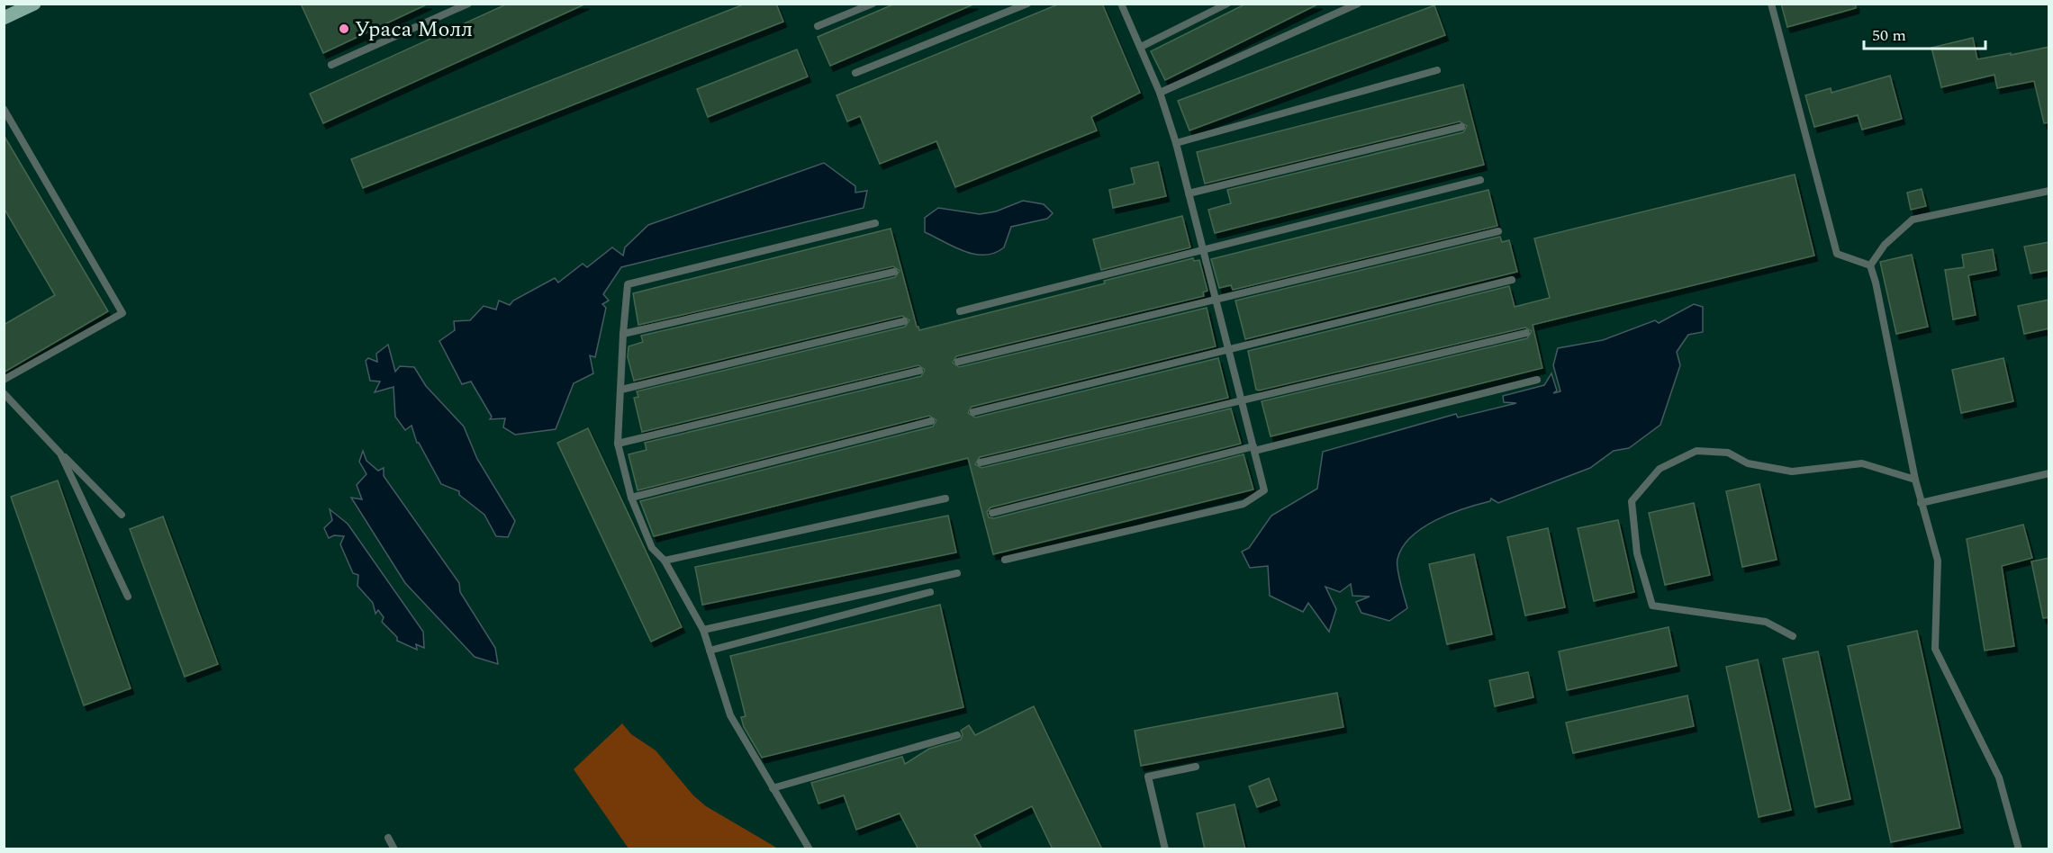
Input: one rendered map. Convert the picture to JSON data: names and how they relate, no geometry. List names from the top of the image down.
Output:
{
  "places": ["Ураса Молл"],
  "scale_bar": "50 m"
}
